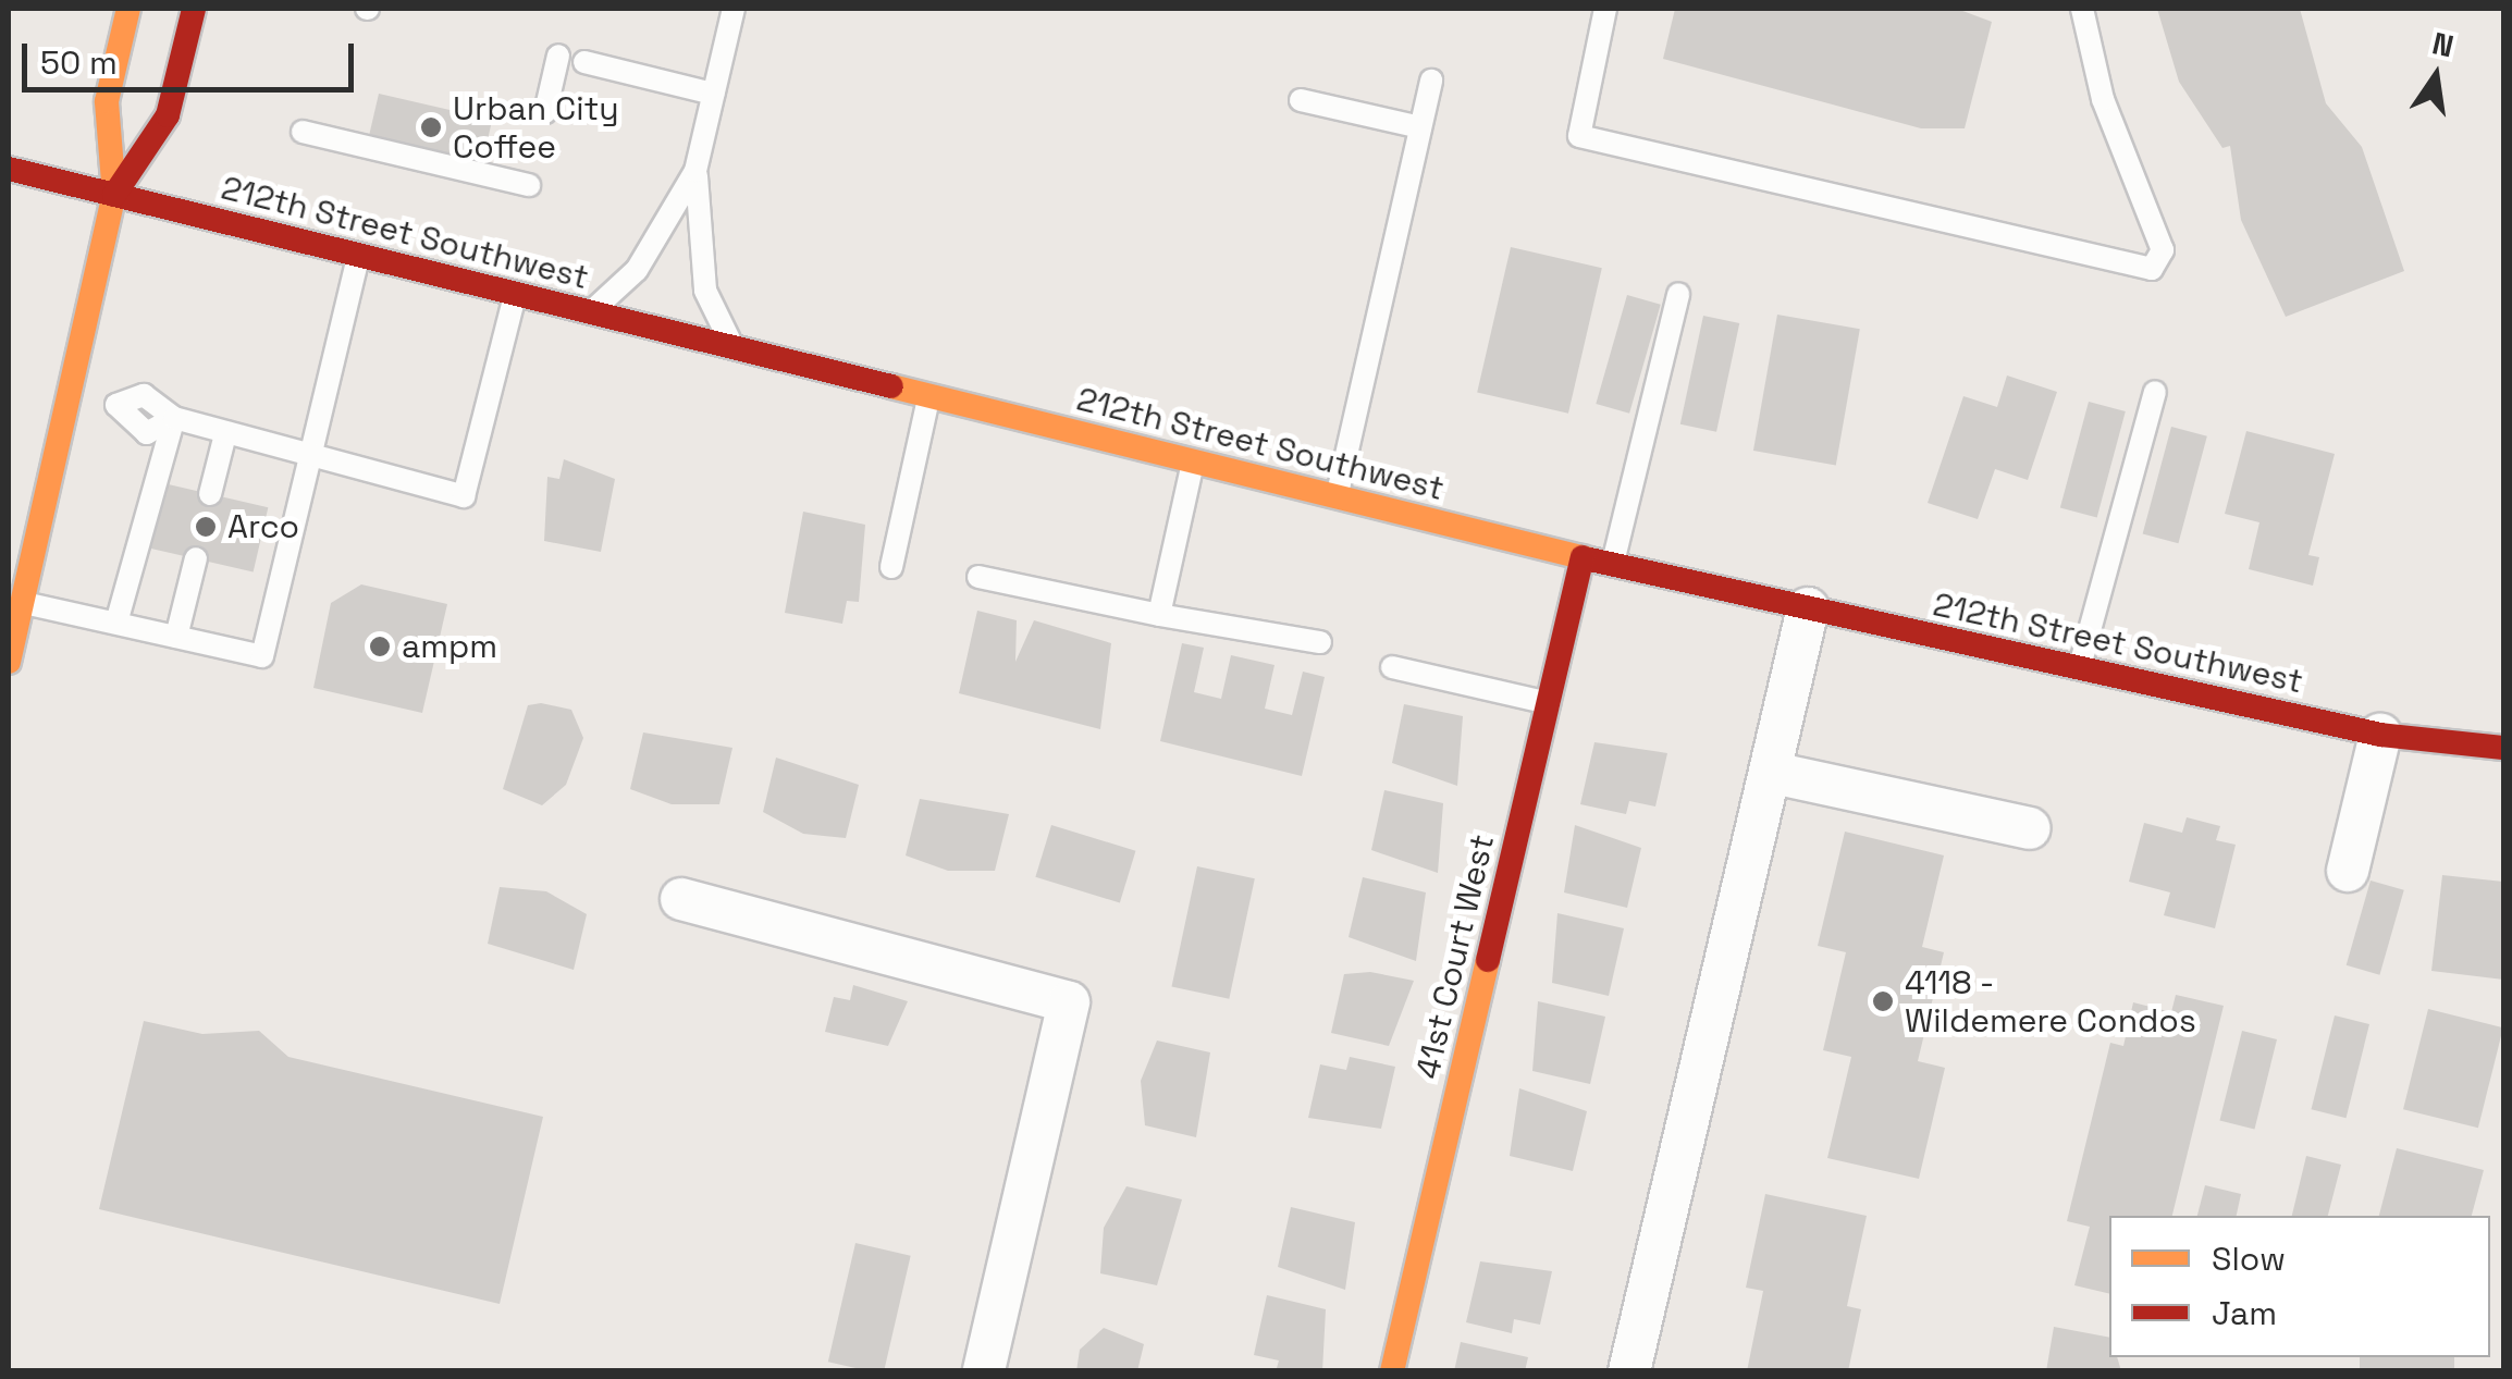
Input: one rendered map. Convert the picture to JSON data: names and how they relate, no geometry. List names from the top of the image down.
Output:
{
  "streets": {
    "main road": ["212th Street Southwest", "41st Court West"]
  },
  "crossings": [
    ["212th Street Southwest", "41st Court West"]
  ],
  "places": [
    "Urban City Coffee",
    "Arco",
    "ampm",
    "4118 - Wildemere Condos"
  ],
  "legend": ["Slow", "Jam"],
  "scale_bar": "50 m",
  "north": "top"
}
